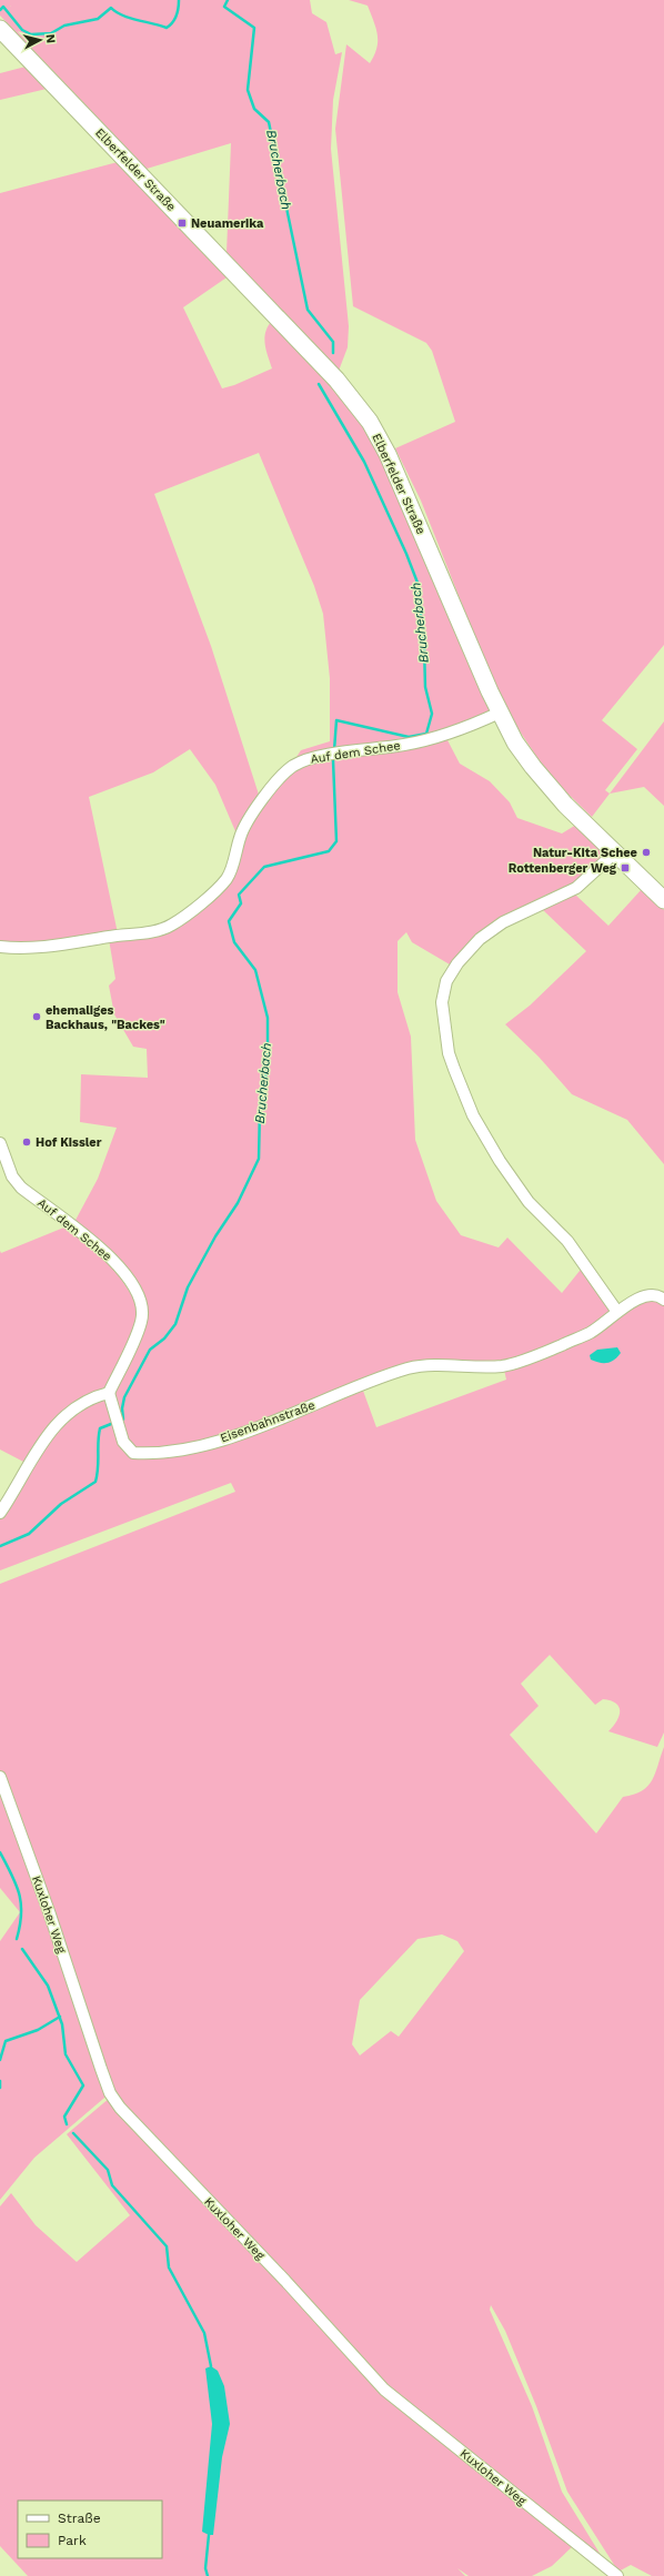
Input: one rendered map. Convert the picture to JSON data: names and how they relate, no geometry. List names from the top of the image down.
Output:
{
  "streets": {
    "main road": ["Elberfelder Straße"],
    "street": ["Auf dem Schee", "Eisenbahnstraße", "Kuxloher Weg"]
  },
  "crossings": [
    ["Elberfelder Straße", "Auf dem Schee"],
    ["Auf dem Schee", "Eisenbahnstraße"]
  ],
  "water": ["Brucherbach"],
  "places": {
    "transit": ["Neuamerika", "Rottenberger Weg"],
    "other": ["Natur-Kita Schee", "ehemaliges Backhaus, \"Backes\"", "Hof Kissler"]
  },
  "legend": ["Straße", "Park"],
  "north": "right"
}
